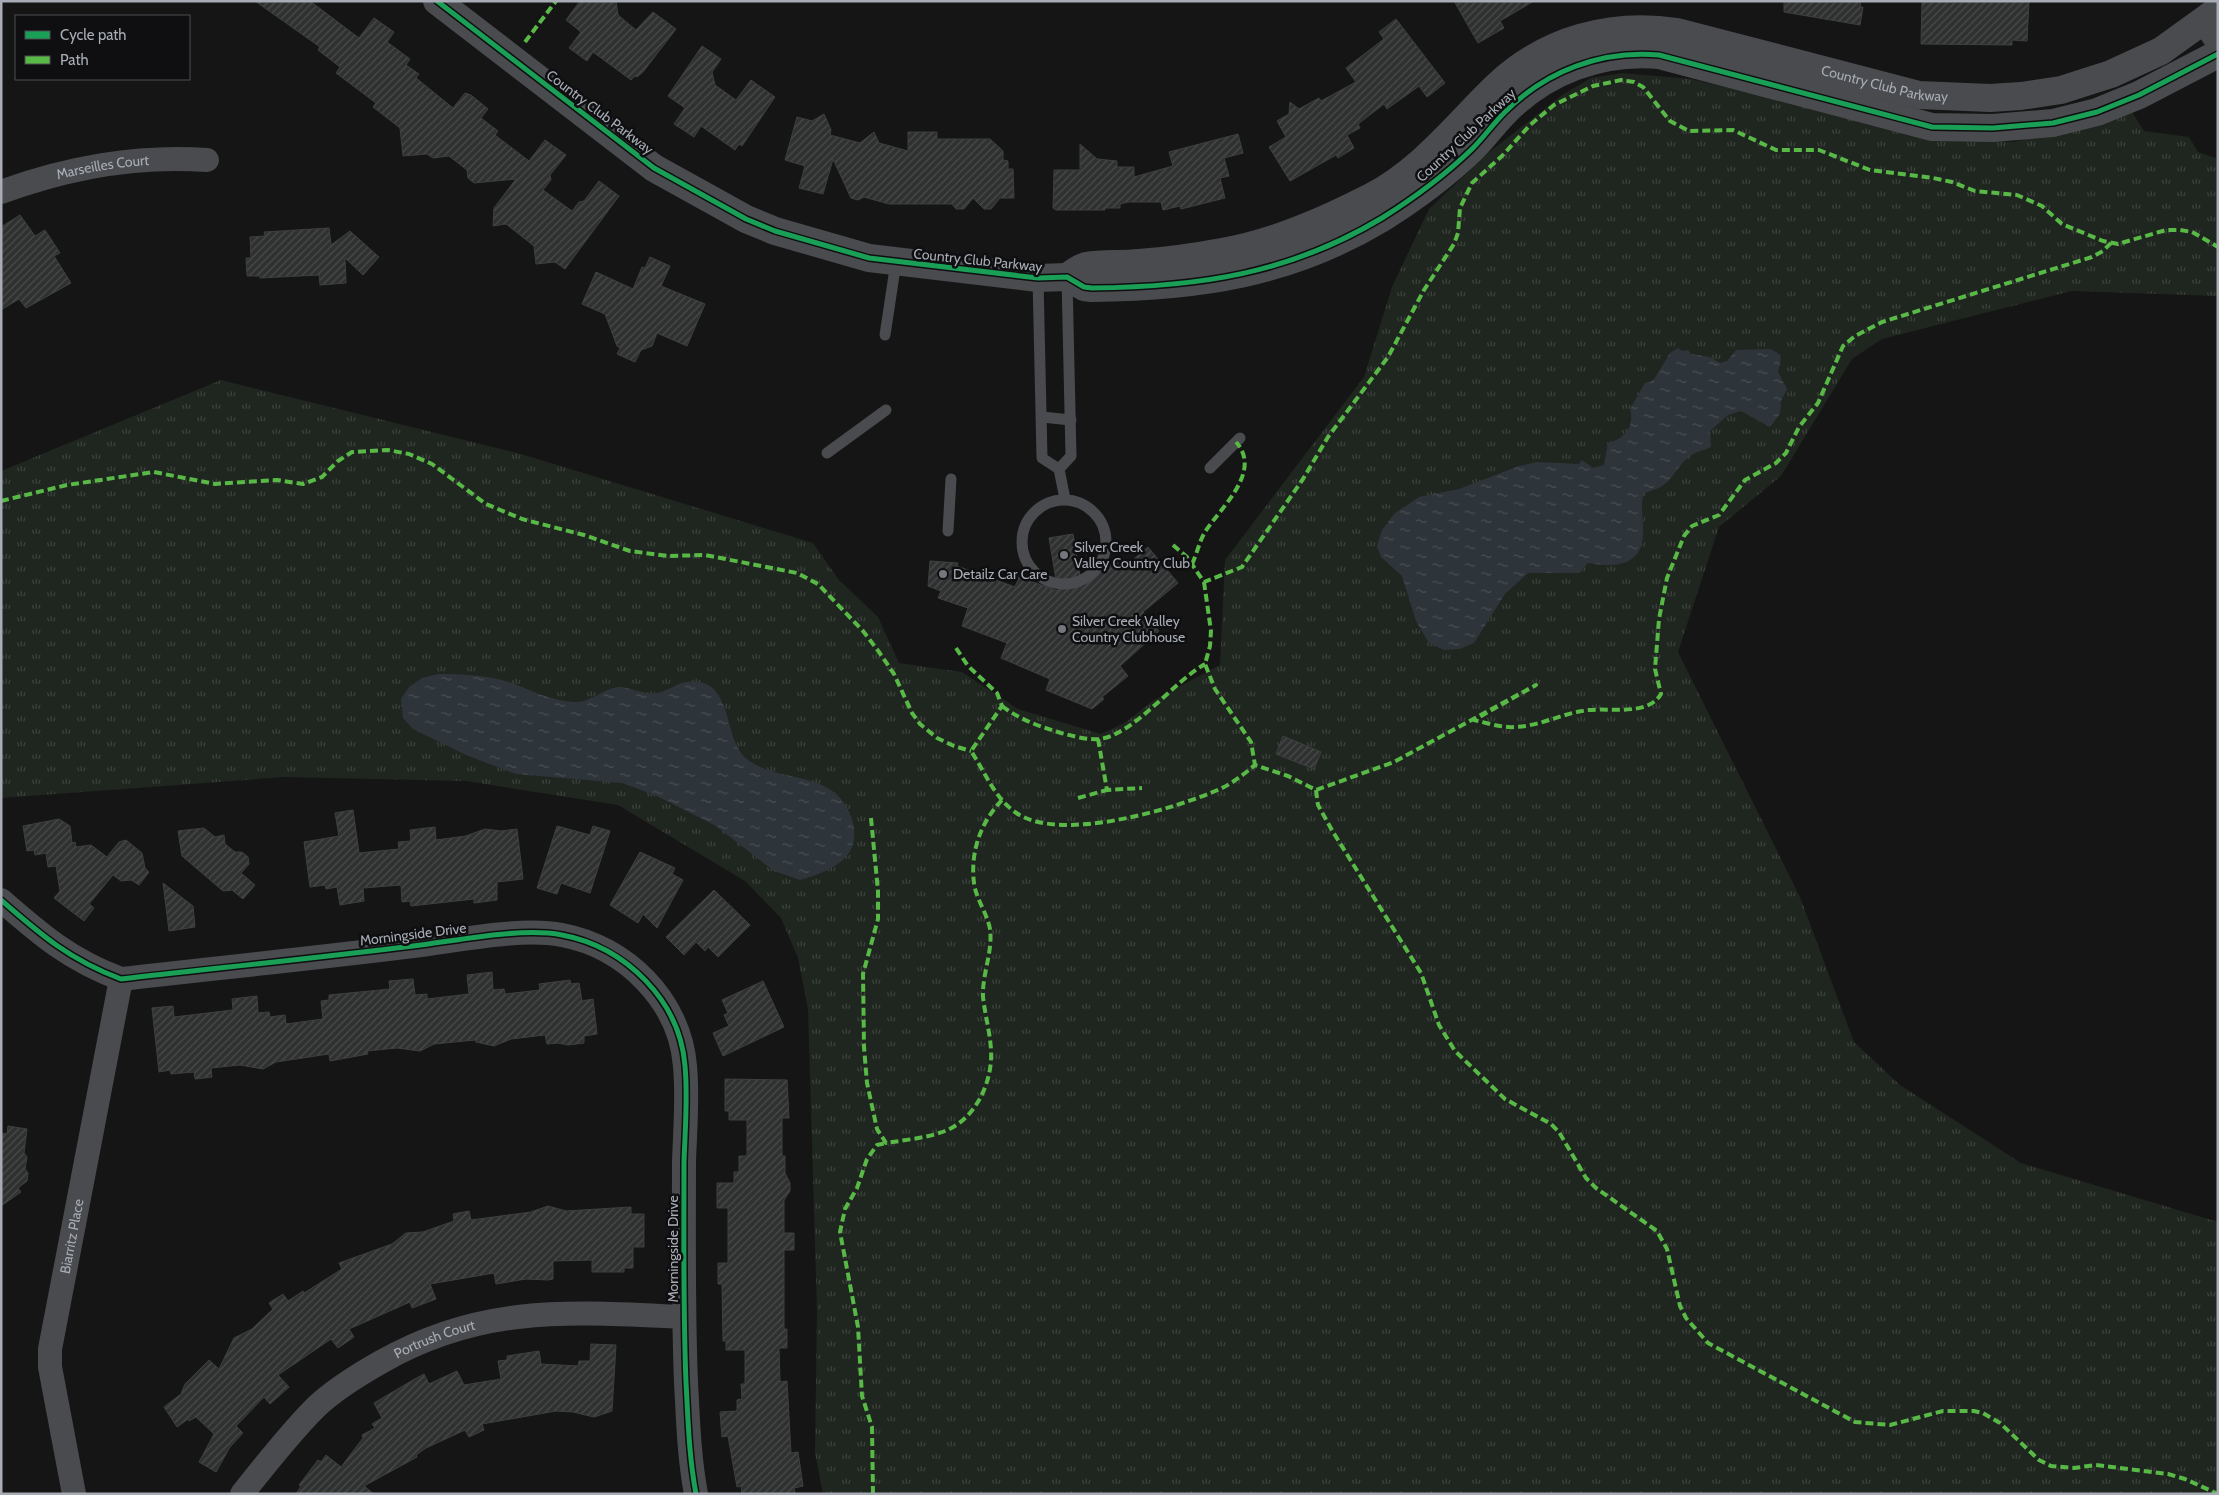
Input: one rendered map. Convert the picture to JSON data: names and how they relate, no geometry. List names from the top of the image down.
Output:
{
  "streets": {
    "street": [
      "Country Club Parkway",
      "Marseilles Court",
      "Morningside Drive",
      "Biarritz Place",
      "Portrush Court"
    ]
  },
  "crossings": [
    ["Morningside Drive", "Biarritz Place"],
    ["Morningside Drive", "Portrush Court"]
  ],
  "places": ["Silver Creek Valley Country Club", "Detailz Car Care", "Silver Creek Valley Country Clubhouse"],
  "legend": ["Cycle path", "Path"]
}
